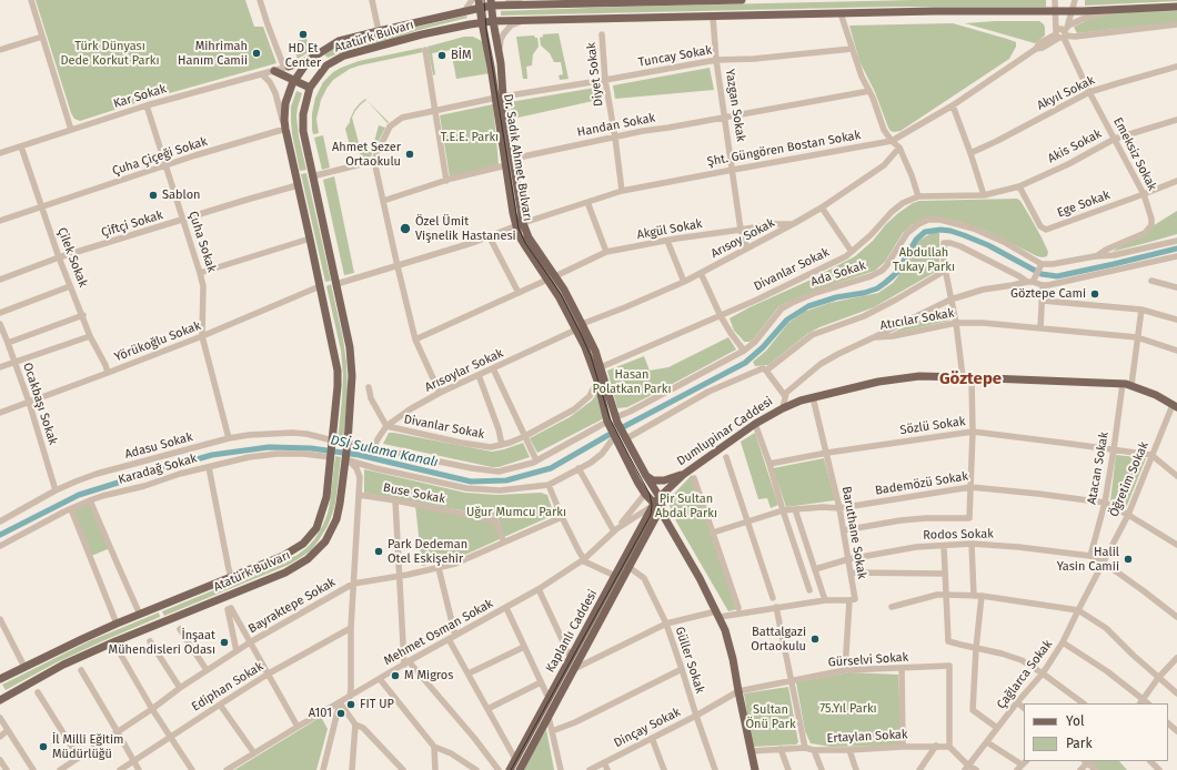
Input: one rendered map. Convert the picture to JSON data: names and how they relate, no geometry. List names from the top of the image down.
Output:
{
  "streets": {
    "main road": [
      "Atatürk Bulvarı",
      "Dr. Sadık Ahmet Bulvarı",
      "Dumlupinar Caddesi",
      "Kaplanlı Caddesi"
    ],
    "street": [
      "Tuncay Sokak",
      "Diyet Sokak",
      "Akyıl Sokak",
      "Kar Sokak",
      "Yazgan Sokak",
      "Handan Sokak",
      "Akis Sokak",
      "Şht. Güngören Bostan Sokak",
      "Emeksiz Sokak",
      "Çuha Çiçeği Sokak",
      "Ege Sokak",
      "Çiftçi Sokak",
      "Akgül Sokak",
      "Arısoy Sokak",
      "Çuha Sokak",
      "Çilek Sokak",
      "Divanlar Sokak",
      "Ada Sokak",
      "Atıcılar Sokak",
      "Yörükoğlu Sokak",
      "Arısoylar Sokak",
      "Ocakbaşı Sokak",
      "Sözlü Sokak",
      "Adasu Sokak",
      "Atacan Sokak",
      "Karadağ Sokak",
      "Öğretim Sokak",
      "Bademözü Sokak",
      "Buse Sokak",
      "Baruthane Sokak",
      "Rodos Sokak",
      "Bayraktepe Sokak",
      "Mehmet Osman Sokak",
      "Güller Sokak",
      "Gürselvi Sokak",
      "Çağlarca Sokak",
      "Ediphan Sokak",
      "Dinçay Sokak",
      "Ertaylan Sokak"
    ]
  },
  "crossings": [
    ["Atatürk Bulvarı", "Yazgan Sokak"],
    ["Atatürk Bulvarı", "Şht. Güngören Bostan Sokak"],
    ["Atatürk Bulvarı", "Çuha Çiçeği Sokak"],
    ["Atatürk Bulvarı", "Dr. Sadık Ahmet Bulvarı"],
    ["Atatürk Bulvarı", "Çiftçi Sokak"],
    ["Atatürk Bulvarı", "Yörükoğlu Sokak"],
    ["Atatürk Bulvarı", "Adasu Sokak"],
    ["Atatürk Bulvarı", "Karadağ Sokak"],
    ["Tuncay Sokak", "Diyet Sokak"],
    ["Tuncay Sokak", "Yazgan Sokak"],
    ["Tuncay Sokak", "Dr. Sadık Ahmet Bulvarı"],
    ["Diyet Sokak", "Handan Sokak"],
    ["Diyet Sokak", "Şht. Güngören Bostan Sokak"],
    ["Akyıl Sokak", "Emeksiz Sokak"],
    ["Kar Sokak", "Çuha Sokak"],
    ["Kar Sokak", "Çilek Sokak"],
    ["Yazgan Sokak", "Handan Sokak"],
    ["Yazgan Sokak", "Şht. Güngören Bostan Sokak"],
    ["Yazgan Sokak", "Akgül Sokak"],
    ["Yazgan Sokak", "Arısoy Sokak"],
    ["Handan Sokak", "Dr. Sadık Ahmet Bulvarı"],
    ["Akis Sokak", "Emeksiz Sokak"],
    ["Akis Sokak", "Ege Sokak"],
    ["Akis Sokak", "Divanlar Sokak"],
    ["Şht. Güngören Bostan Sokak", "Emeksiz Sokak"],
    ["Şht. Güngören Bostan Sokak", "Dr. Sadık Ahmet Bulvarı"],
    ["Emeksiz Sokak", "Ege Sokak"],
    ["Çuha Çiçeği Sokak", "Çuha Sokak"],
    ["Çuha Çiçeği Sokak", "Çilek Sokak"],
    ["Dr. Sadık Ahmet Bulvarı", "Akgül Sokak"],
    ["Dr. Sadık Ahmet Bulvarı", "Arısoy Sokak"],
    ["Dr. Sadık Ahmet Bulvarı", "Divanlar Sokak"],
    ["Dr. Sadık Ahmet Bulvarı", "Ada Sokak"],
    ["Dr. Sadık Ahmet Bulvarı", "Arısoylar Sokak"],
    ["Dr. Sadık Ahmet Bulvarı", "Dumlupinar Caddesi"],
    ["Dr. Sadık Ahmet Bulvarı", "Kaplanlı Caddesi"],
    ["Dr. Sadık Ahmet Bulvarı", "Mehmet Osman Sokak"],
    ["Çiftçi Sokak", "Çuha Sokak"],
    ["Çiftçi Sokak", "Çilek Sokak"],
    ["Akgül Sokak", "Arısoy Sokak"],
    ["Arısoy Sokak", "Arısoylar Sokak"],
    ["Çuha Sokak", "Yörükoğlu Sokak"],
    ["Çuha Sokak", "Adasu Sokak"],
    ["Çilek Sokak", "Yörükoğlu Sokak"],
    ["Divanlar Sokak", "Arısoylar Sokak"],
    ["Yörükoğlu Sokak", "Ocakbaşı Sokak"],
    ["Ocakbaşı Sokak", "Adasu Sokak"],
    ["Sözlü Sokak", "Atacan Sokak"],
    ["Sözlü Sokak", "Öğretim Sokak"],
    ["Sözlü Sokak", "Baruthane Sokak"],
    ["Dumlupinar Caddesi", "Atacan Sokak"],
    ["Dumlupinar Caddesi", "Öğretim Sokak"],
    ["Dumlupinar Caddesi", "Baruthane Sokak"],
    ["Dumlupinar Caddesi", "Kaplanlı Caddesi"],
    ["Dumlupinar Caddesi", "Mehmet Osman Sokak"],
    ["Atacan Sokak", "Bademözü Sokak"],
    ["Atacan Sokak", "Rodos Sokak"],
    ["Öğretim Sokak", "Rodos Sokak"],
    ["Öğretim Sokak", "Çağlarca Sokak"],
    ["Bademözü Sokak", "Baruthane Sokak"],
    ["Buse Sokak", "Bayraktepe Sokak"],
    ["Baruthane Sokak", "Rodos Sokak"],
    ["Baruthane Sokak", "Gürselvi Sokak"],
    ["Rodos Sokak", "Çağlarca Sokak"],
    ["Kaplanlı Caddesi", "Mehmet Osman Sokak"],
    ["Kaplanlı Caddesi", "Güller Sokak"],
    ["Güller Sokak", "Dinçay Sokak"],
    ["Gürselvi Sokak", "Dinçay Sokak"],
    ["Gürselvi Sokak", "Ertaylan Sokak"]
  ],
  "districts": ["Göztepe"],
  "water": ["DSİ Sulama Kanalı"],
  "parks": [
    "Türk Dünyası Dede Korkut Parkı",
    "T.E.E. Parkı",
    "Abdullah Tukay Parkı",
    "Hasan Polatkan Parkı",
    "Pir Sultan Abdal Parkı",
    "Uğur Mumcu Parkı",
    "75.Yıl Parkı",
    "Sultan Önü Park"
  ],
  "places": [
    "HD Et Center",
    "Mihrimah Hanım Camii",
    "BİM",
    "Ahmet Sezer Ortaokulu",
    "Sablon",
    "Özel Ümit Vişnelik Hastanesi",
    "Göztepe Cami",
    "Park Dedeman Otel Eskişehir",
    "Halil Yasin Camii",
    "Battalgazi Ortaokulu",
    "İnşaat Mühendisleri Odası",
    "M Migros",
    "FIT UP",
    "A101",
    "İl Milli Eğitim Müdürlüğü"
  ],
  "legend": ["Yol", "Park"]
}
